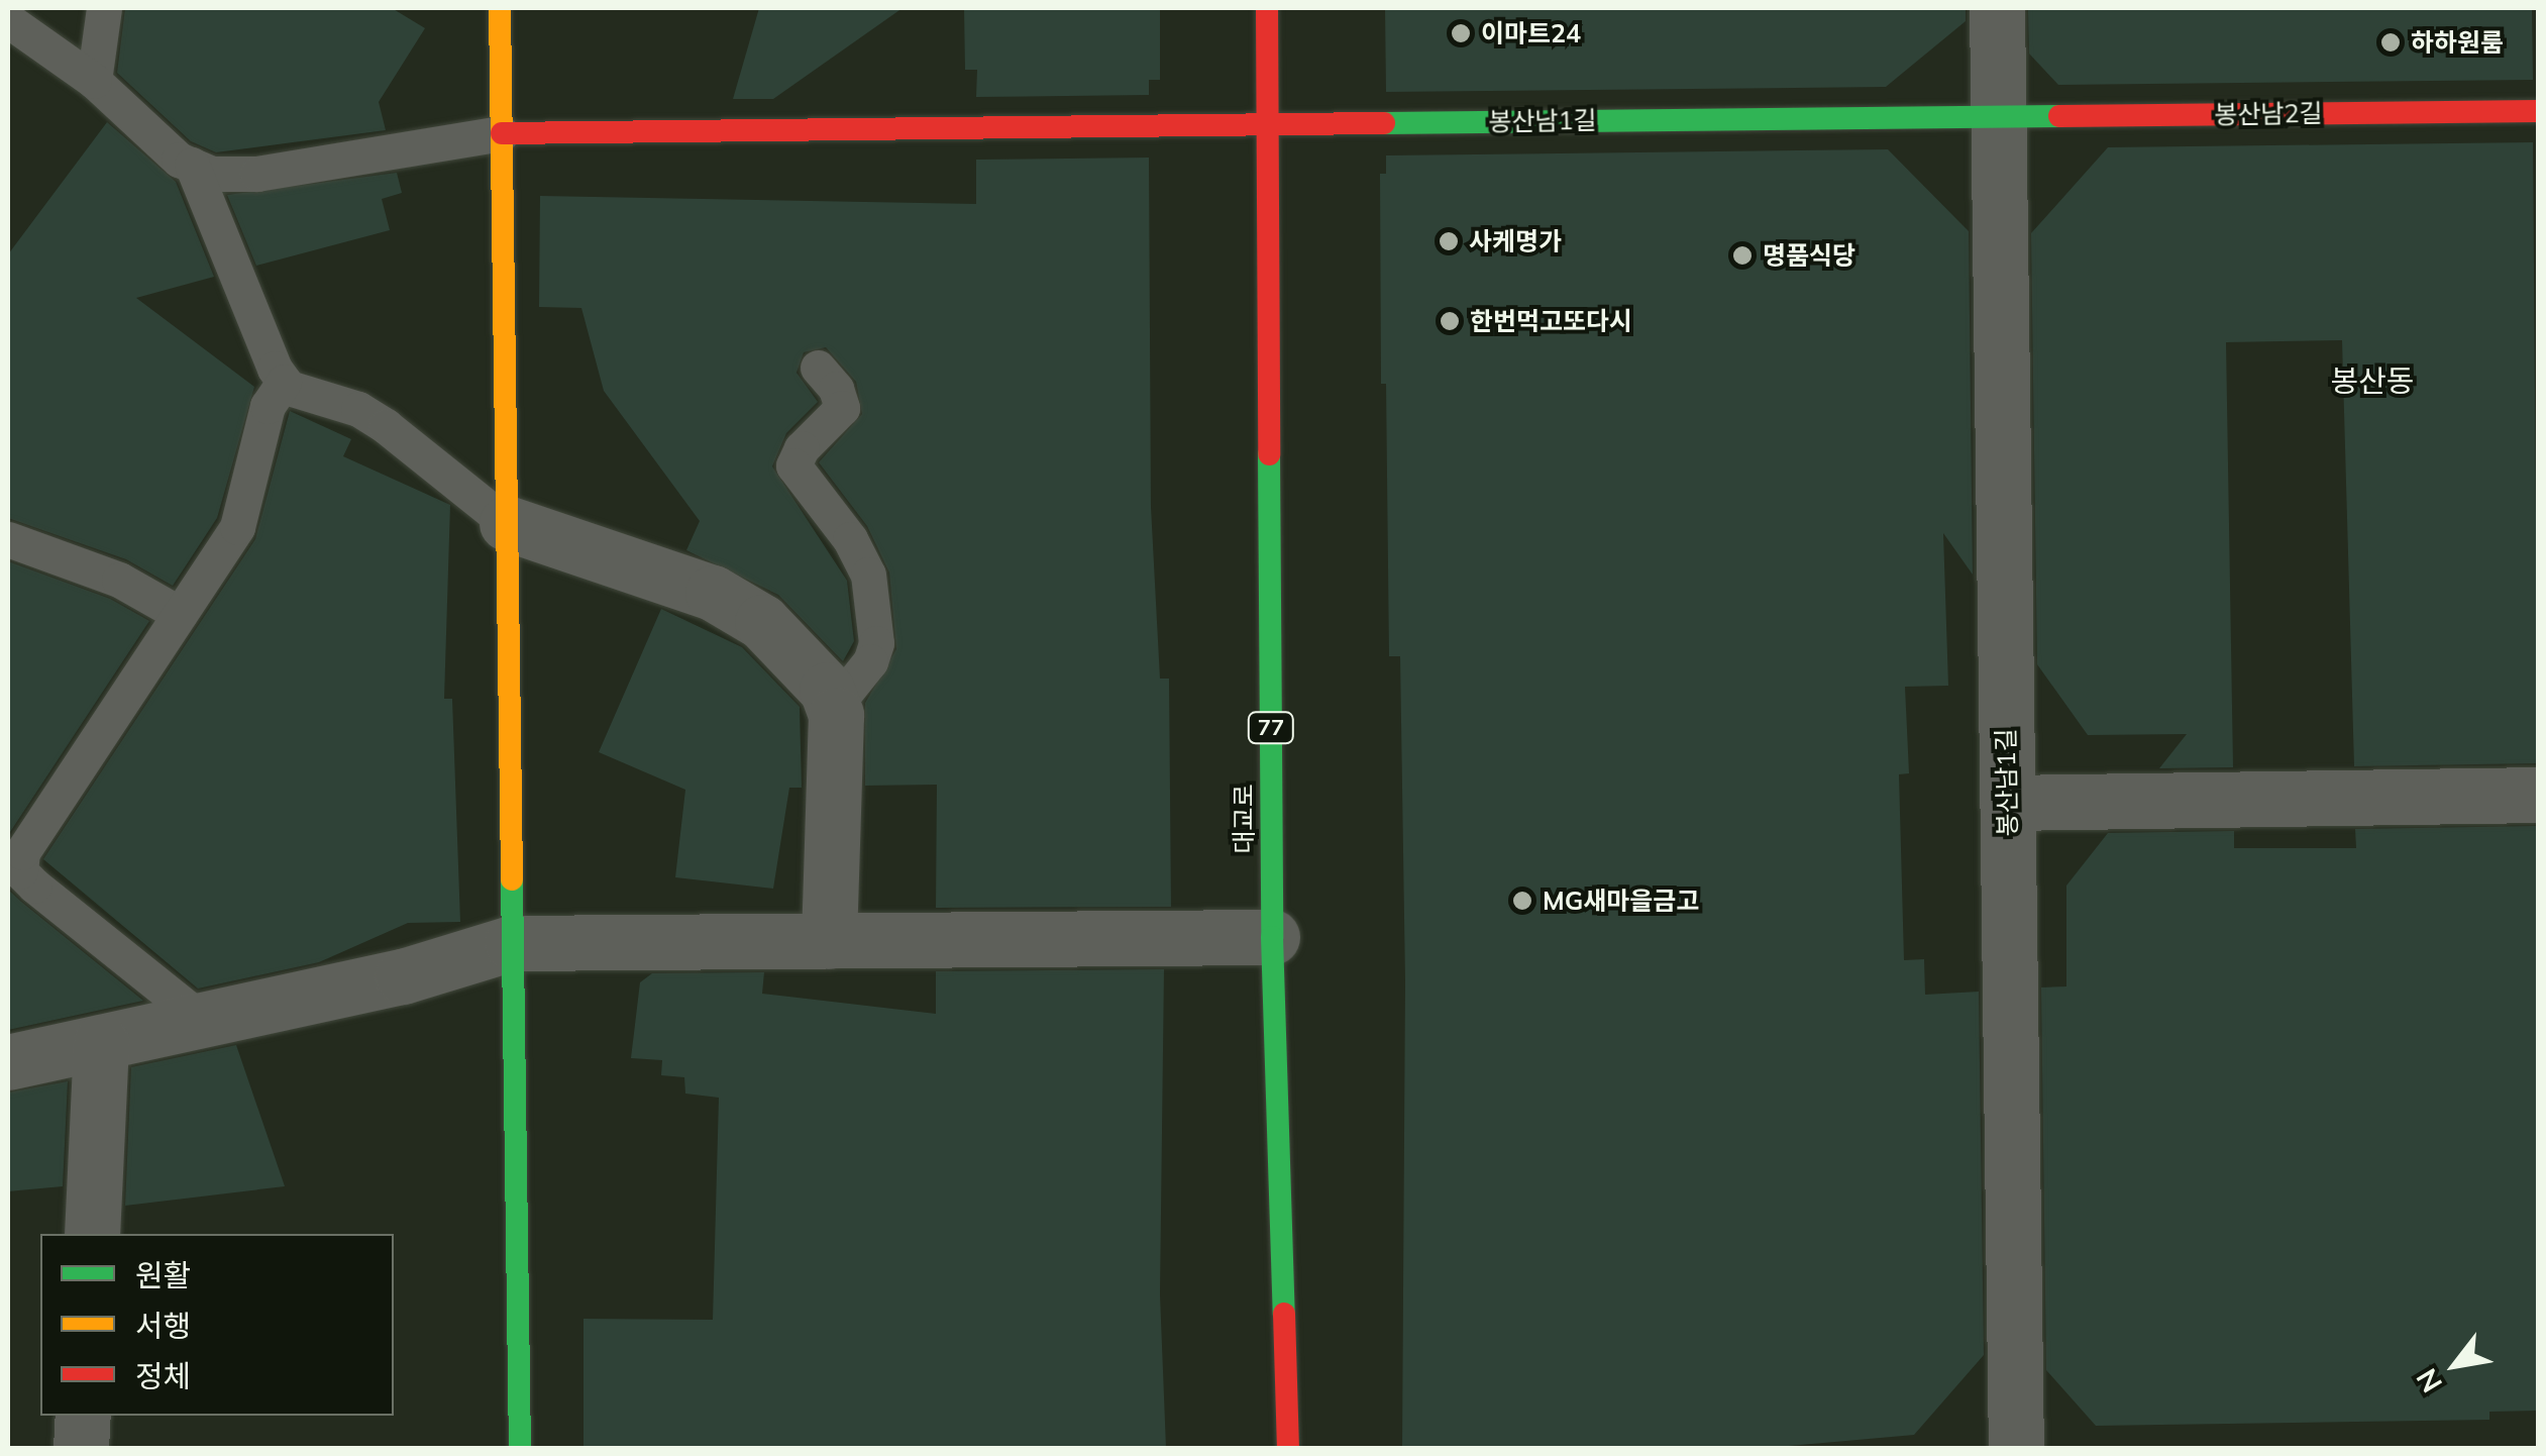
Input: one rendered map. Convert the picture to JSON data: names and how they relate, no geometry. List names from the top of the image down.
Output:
{
  "streets": {
    "street": [
      "봉산남2길",
      "봉산남1길",
      "77",
      "대교로"
    ]
  },
  "crossings": [
    ["봉산남2길", "봉산남1길"],
    ["봉산남1길", "대교로"]
  ],
  "districts": ["봉산동"],
  "places": [
    "이마트24",
    "하하원룸",
    "사케명가",
    "명품식당",
    "한번먹고또다시",
    "MG새마을금고"
  ],
  "legend": ["원활", "서행", "정체"],
  "north": "bottom left"
}
